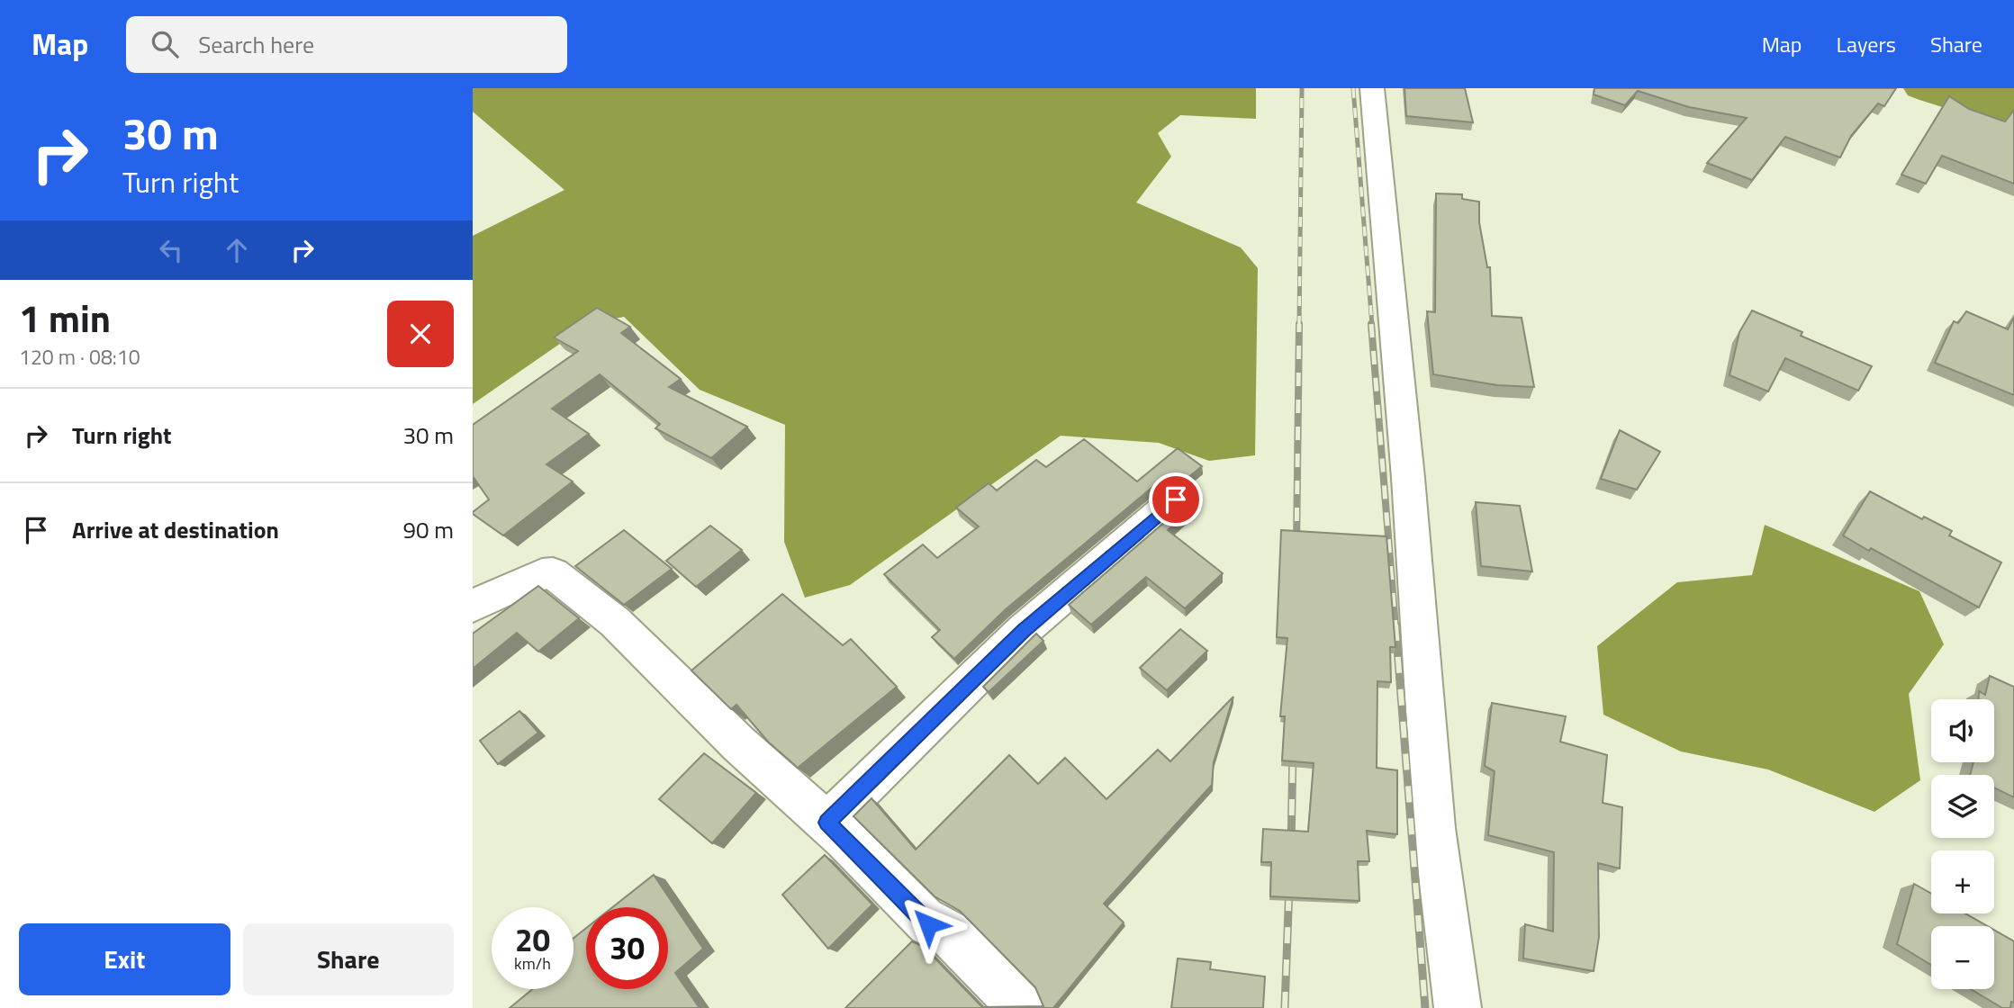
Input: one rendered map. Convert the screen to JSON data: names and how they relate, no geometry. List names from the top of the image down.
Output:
{
  "page": {
    "header": "Map",
    "search": "Search here",
    "nav": ["Map", "Layers", "Share"],
    "turn": ["30 m", "Turn right"],
    "heading": ["1 min", "120 m · 08:10"],
    "list": [
      {
        "name": "Turn right",
        "value": "30 m"
      },
      {
        "name": "Arrive at destination",
        "value": "90 m"
      }
    ],
    "map_buttons": ["+", "−"],
    "speed": "20 km/h",
    "limit": "30",
    "buttons": ["Exit", "Share"]
  }
}
